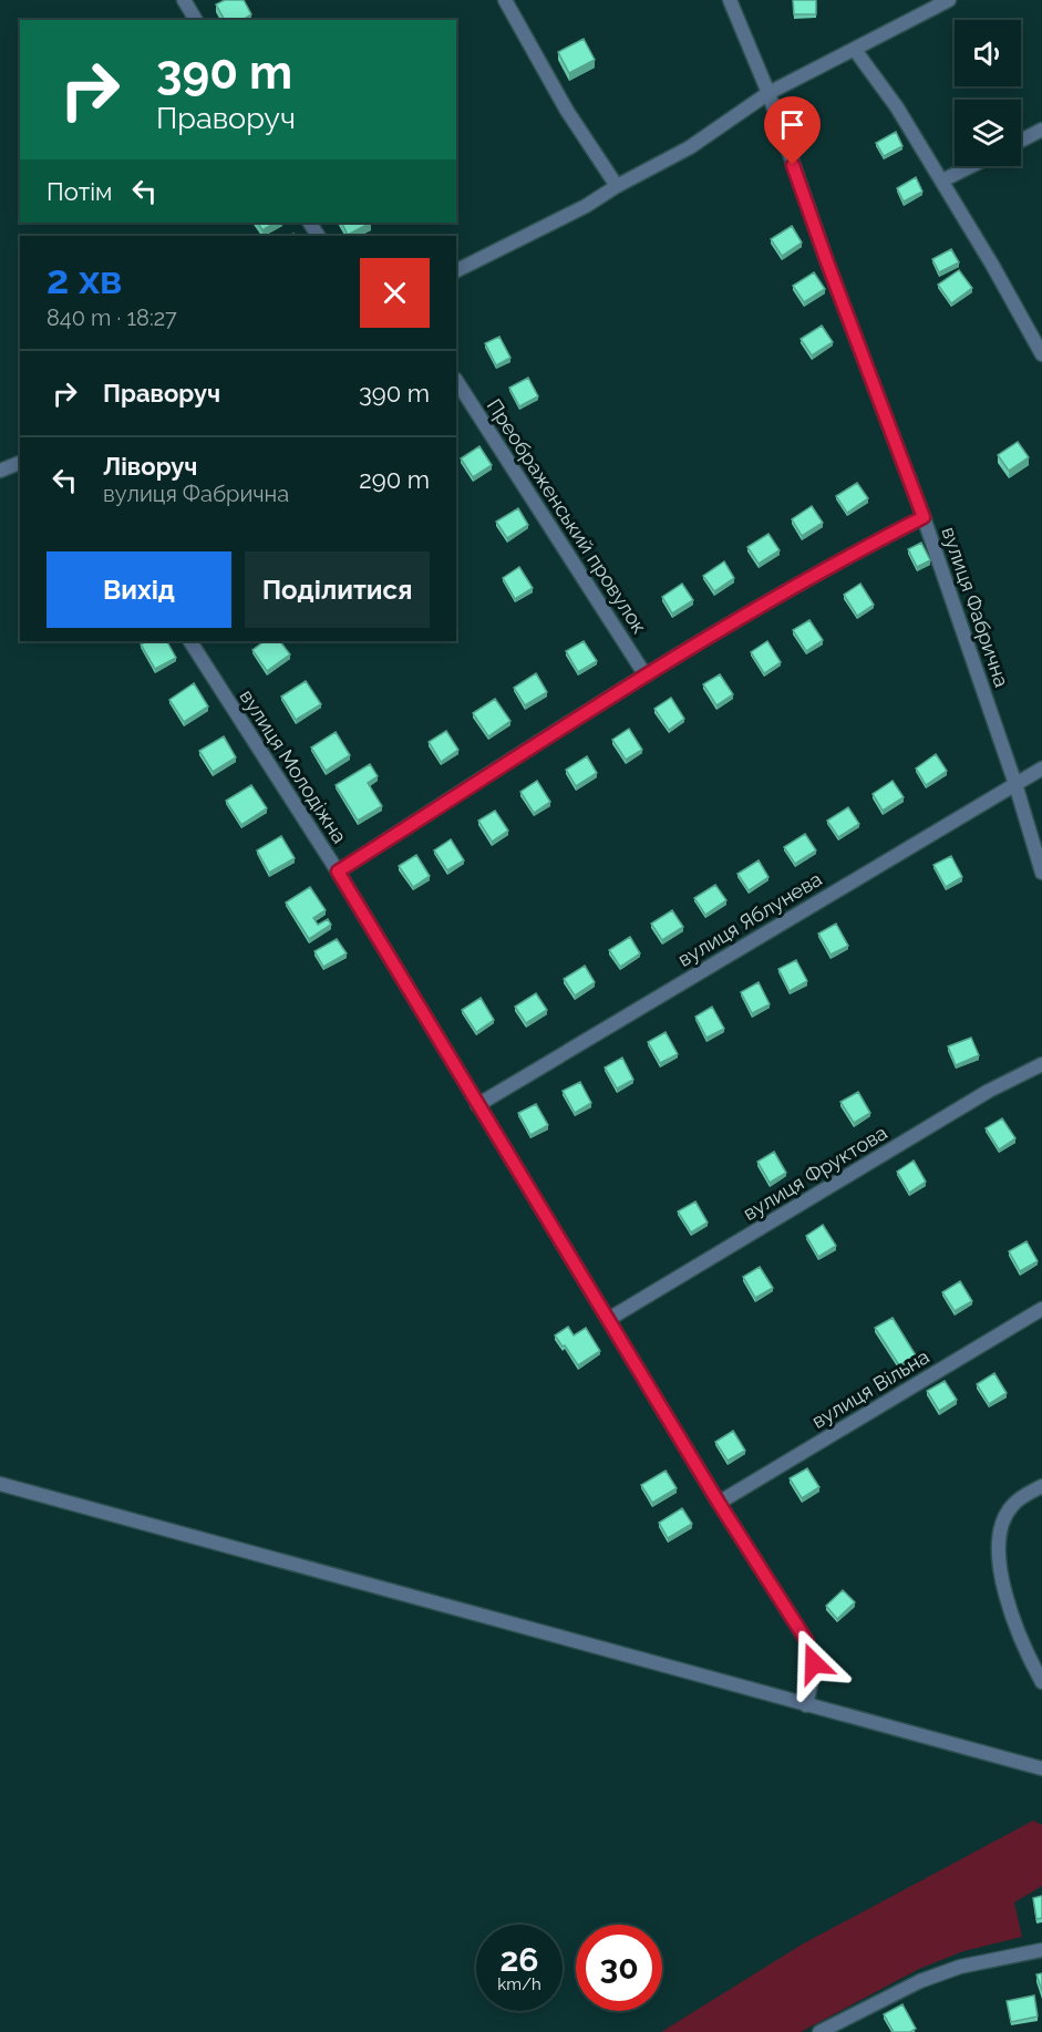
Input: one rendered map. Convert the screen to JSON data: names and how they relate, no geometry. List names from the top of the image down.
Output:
{
  "streets": {
    "street": [
      "Преображенський провулок",
      "вулиця Фабрична",
      "вулиця Молодіжна",
      "вулиця Яблунева",
      "вулиця Фруктова",
      "вулиця Вільна"
    ]
  },
  "crossings": [
    ["вулиця Фабрична", "вулиця Яблунева"],
    ["вулиця Молодіжна", "вулиця Яблунева"],
    ["вулиця Молодіжна", "вулиця Фруктова"],
    ["вулиця Молодіжна", "вулиця Вільна"]
  ],
  "page": {
    "turn": ["390 m", "Праворуч"],
    "then": "Потім",
    "heading": ["2 хв", "840 m · 18:27"],
    "list": [
      {
        "name": "Праворуч",
        "value": "390 m"
      },
      {
        "name": "Ліворуч",
        "note": "вулиця Фабрична",
        "value": "290 m"
      }
    ],
    "buttons": ["Вихід", "Поділитися"],
    "speed": "26 km/h",
    "limit": "30"
  }
}
